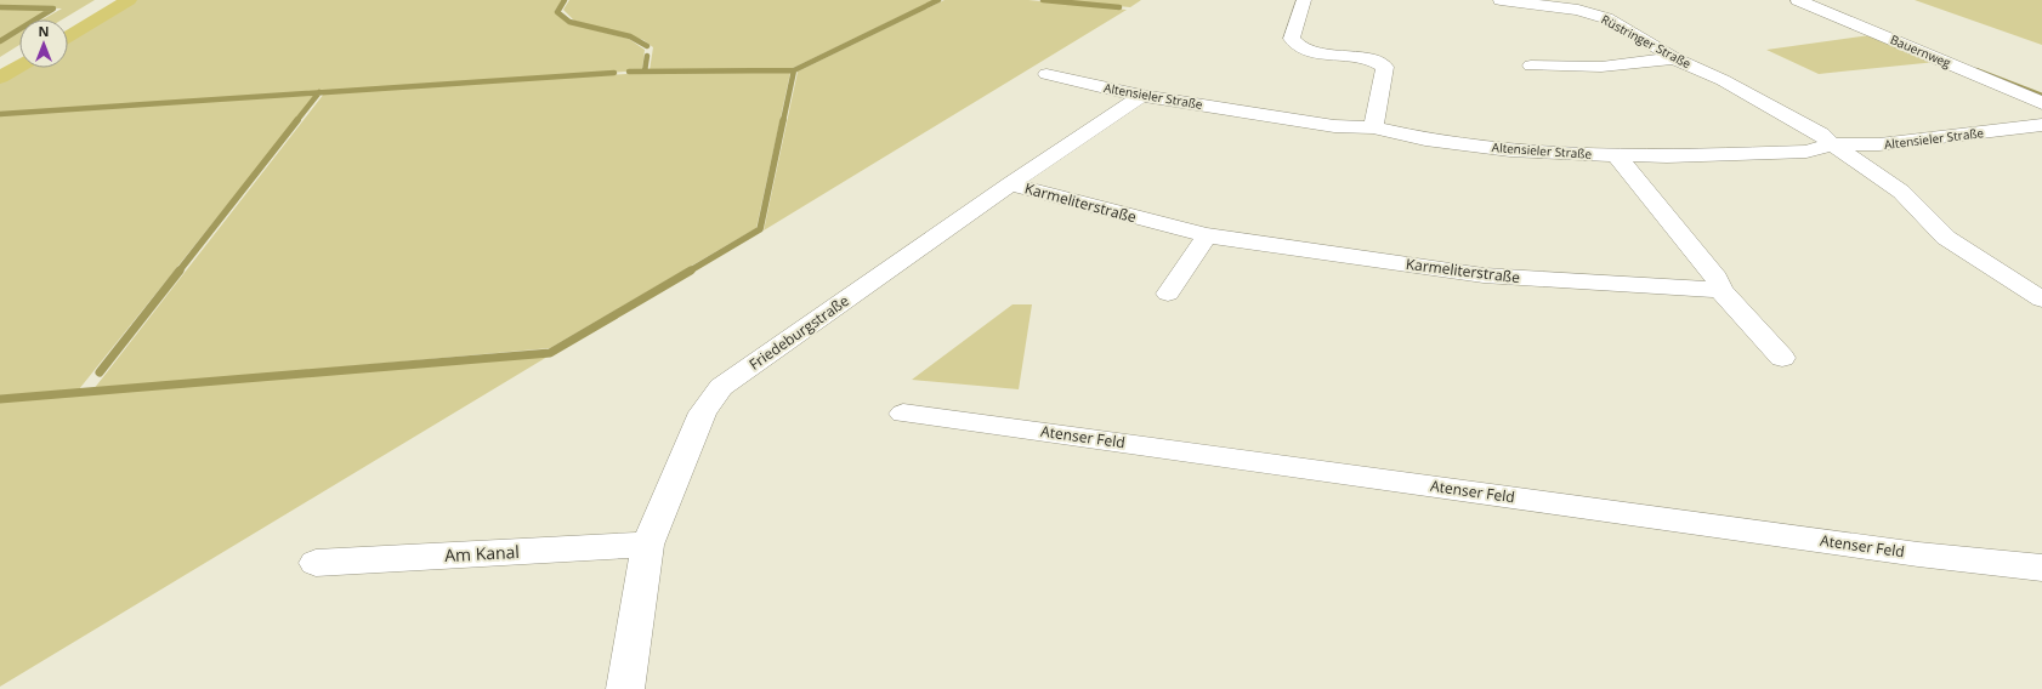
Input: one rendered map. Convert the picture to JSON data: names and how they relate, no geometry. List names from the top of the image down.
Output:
{
  "streets": {
    "street": [
      "Rüstringer Straße",
      "Bauernweg",
      "Altensieler Straße",
      "Karmeliterstraße",
      "Friedeburgstraße",
      "Atenser Feld",
      "Am Kanal"
    ]
  },
  "crossings": [
    ["Rüstringer Straße", "Altensieler Straße"],
    ["Altensieler Straße", "Friedeburgstraße"],
    ["Karmeliterstraße", "Friedeburgstraße"],
    ["Friedeburgstraße", "Am Kanal"]
  ],
  "north": "top"
}
